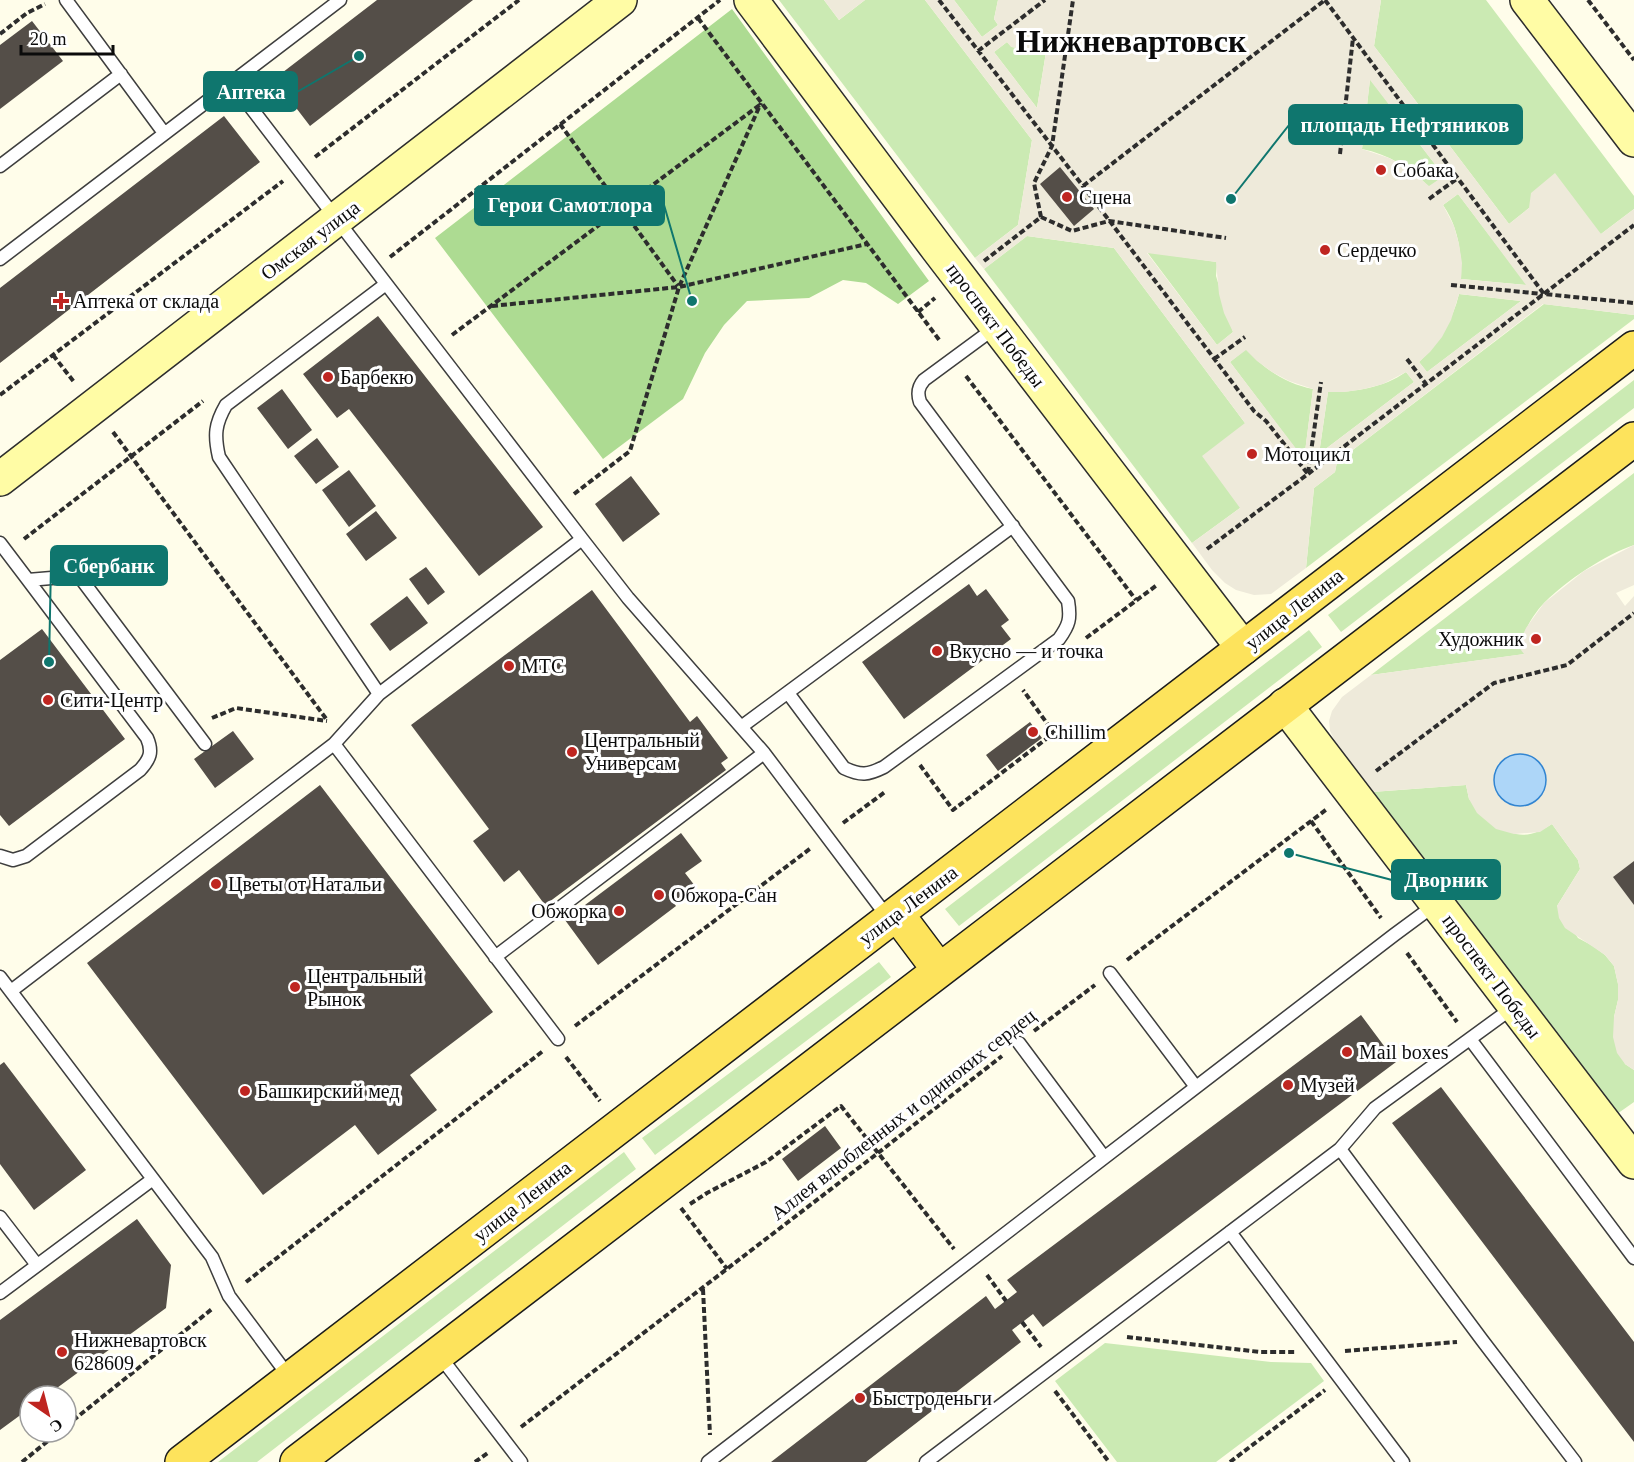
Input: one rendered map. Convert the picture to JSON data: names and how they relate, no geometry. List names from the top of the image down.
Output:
{
  "streets": {
    "main road": ["Омская улица", "проспект Победы", "улица Ленина"],
    "path": ["Аллея влюбленных и одиноких сердец"]
  },
  "crossings": [
    ["проспект Победы", "улица Ленина"],
    ["проспект Победы", "Аллея влюбленных и одиноких сердец"]
  ],
  "districts": ["Нижневартовск"],
  "places": {
    "other": [
      "Аптека",
      "Собака",
      "Сцена",
      "площадь Нефтяников",
      "Сердечко",
      "Герои Самотлора",
      "Барбекю",
      "Мотоцикл",
      "Художник",
      "Вкусно — и точка",
      "Сбербанк",
      "МТС",
      "Сити-Центр",
      "Chillim",
      "Центральный Универсам",
      "Дворник",
      "Цветы от Натальи",
      "Обжора-Сан",
      "Обжорка",
      "Центральный Рынок",
      "Mail boxes",
      "Музей",
      "Башкирский мед",
      "Нижневартовск 628609",
      "Быстроденьги"
    ],
    "health": ["Аптека от склада"]
  },
  "scale_bar": "20 m",
  "north": "bottom right"
}
